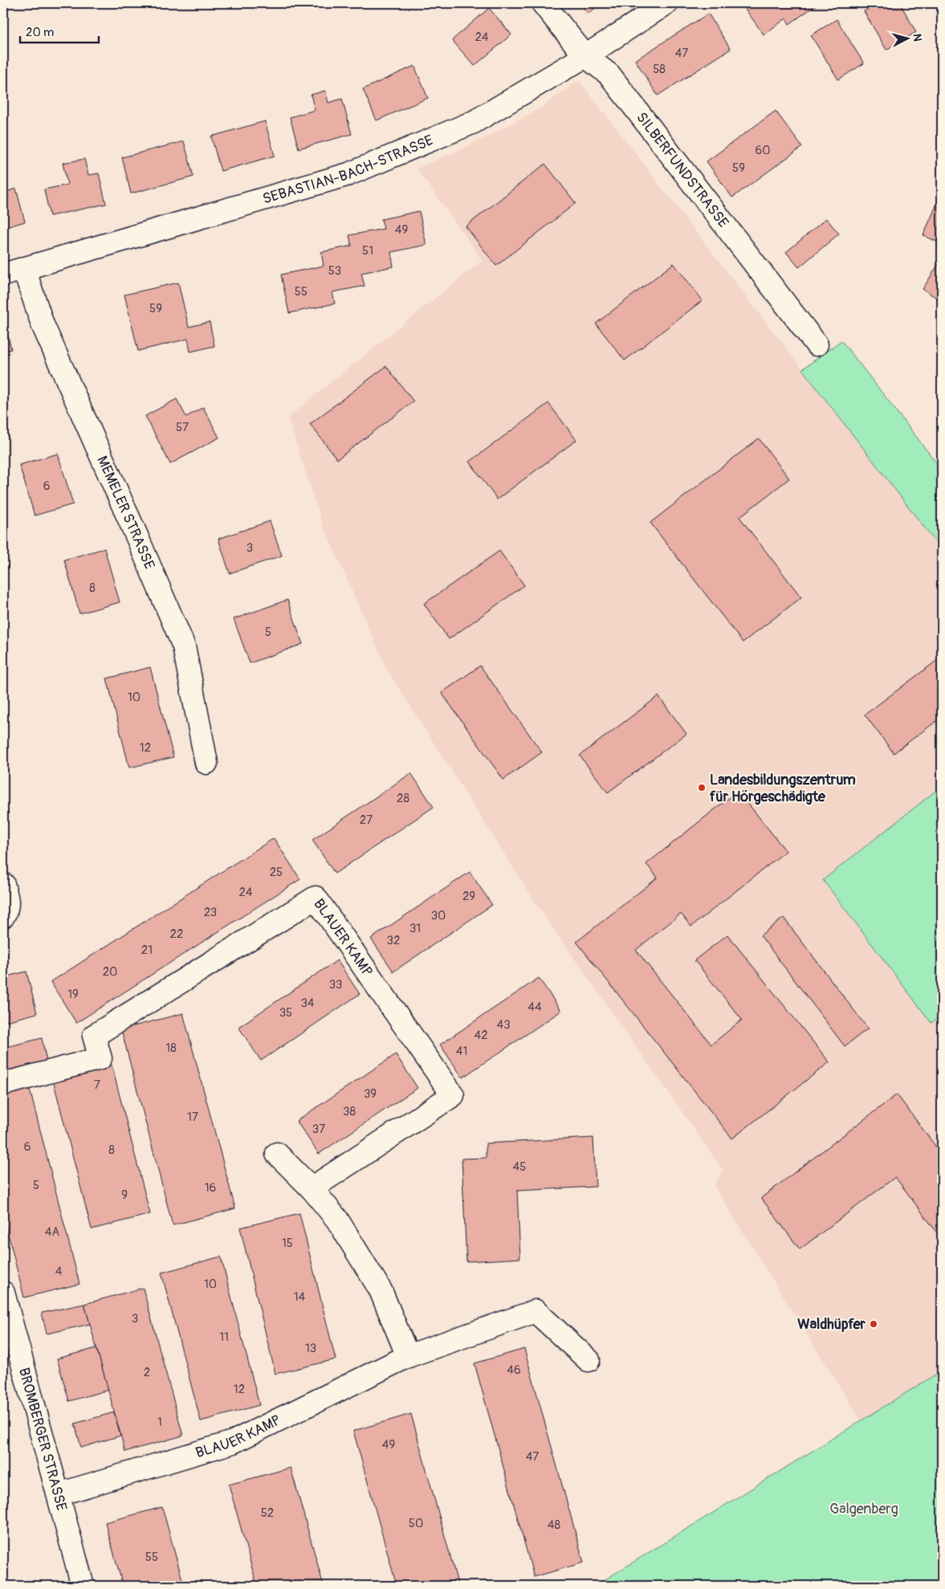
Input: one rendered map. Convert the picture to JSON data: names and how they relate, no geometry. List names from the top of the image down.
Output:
{
  "streets": {
    "street": [
      "SEBASTIAN-BACH-STRASSE",
      "SILBERFUNDSTRASSE",
      "MEMELER STRASSE",
      "BLAUER KAMP",
      "BROMBERGER STRASSE"
    ]
  },
  "crossings": [
    ["SEBASTIAN-BACH-STRASSE", "SILBERFUNDSTRASSE"],
    ["SEBASTIAN-BACH-STRASSE", "MEMELER STRASSE"],
    ["BLAUER KAMP", "BROMBERGER STRASSE"]
  ],
  "parks": ["Galgenberg"],
  "places": ["Landesbildungszentrum für Hörgeschädigte", "Waldhüpfer"],
  "house_numbers": [
    "24",
    "47",
    "58",
    "60",
    "59",
    "49",
    "51",
    "53",
    "55",
    "59",
    "57",
    "6",
    "3",
    "8",
    "5",
    "10",
    "12",
    "28",
    "27",
    "25",
    "24",
    "29",
    "23",
    "30",
    "31",
    "22",
    "32",
    "21",
    "20",
    "33",
    "19",
    "34",
    "44",
    "35",
    "43",
    "42",
    "18",
    "41",
    "7",
    "39",
    "38",
    "17",
    "37",
    "6",
    "8",
    "45",
    "5",
    "16",
    "9",
    "4A",
    "15",
    "4",
    "10",
    "14",
    "3",
    "11",
    "13",
    "46",
    "2",
    "12",
    "1",
    "49",
    "47",
    "52",
    "50",
    "48",
    "55"
  ],
  "scale_bar": "20 m",
  "north": "right"
}
